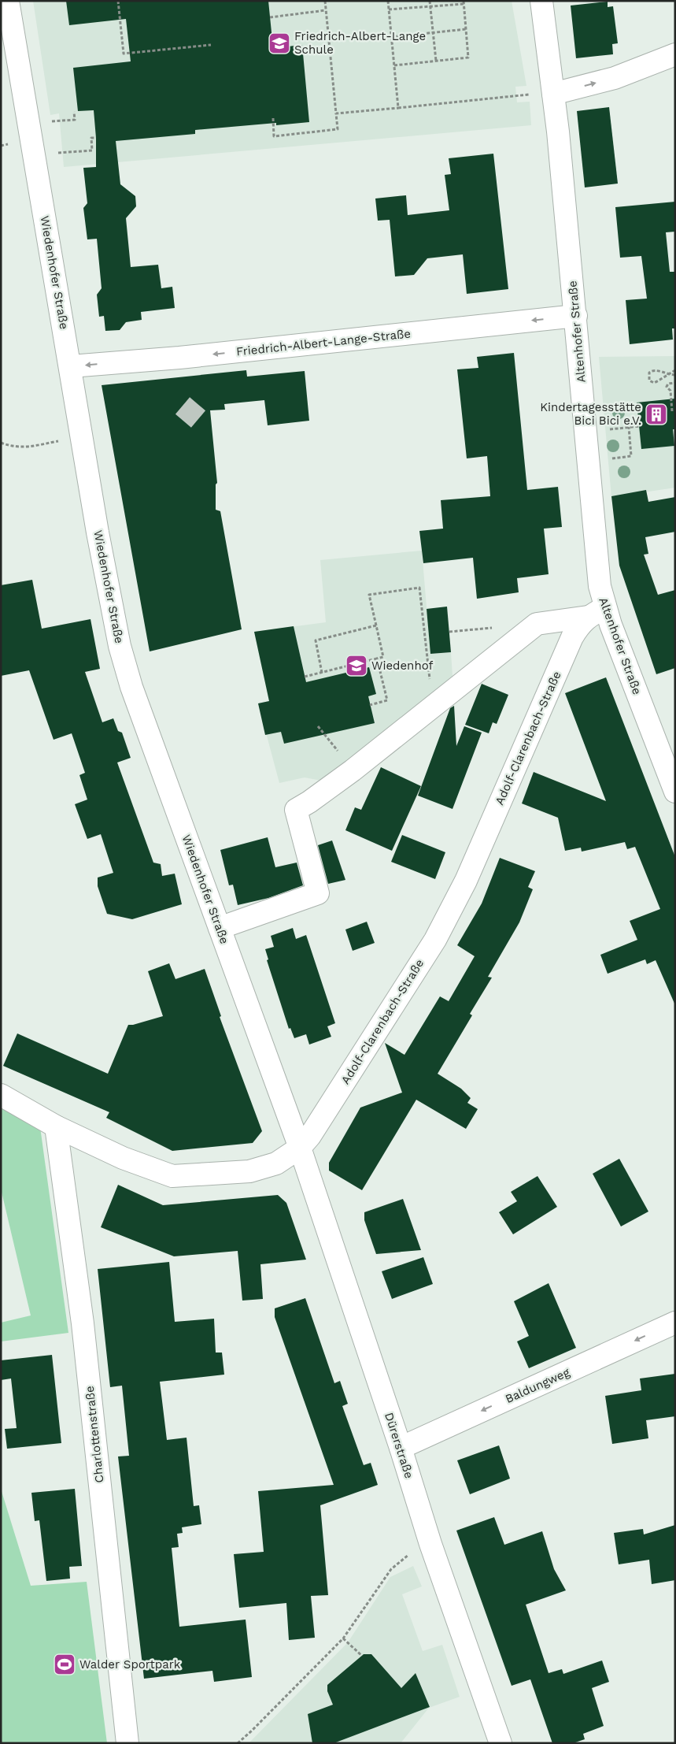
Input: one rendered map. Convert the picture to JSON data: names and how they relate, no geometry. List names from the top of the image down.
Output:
{
  "streets": {
    "street": [
      "Wiedenhofer Straße",
      "Altenhofer Straße",
      "Friedrich-Albert-Lange-Straße",
      "Adolf-Clarenbach-Straße",
      "Baldungweg",
      "Charlottenstraße",
      "Dürerstraße"
    ]
  },
  "crossings": [
    ["Wiedenhofer Straße", "Friedrich-Albert-Lange-Straße"],
    ["Wiedenhofer Straße", "Adolf-Clarenbach-Straße"],
    ["Wiedenhofer Straße", "Dürerstraße"],
    ["Altenhofer Straße", "Friedrich-Albert-Lange-Straße"],
    ["Altenhofer Straße", "Adolf-Clarenbach-Straße"],
    ["Adolf-Clarenbach-Straße", "Charlottenstraße"],
    ["Adolf-Clarenbach-Straße", "Dürerstraße"],
    ["Baldungweg", "Dürerstraße"]
  ],
  "one_way": ["Friedrich-Albert-Lange-Straße", "Baldungweg"],
  "places": {
    "school or university": ["Friedrich-Albert-Lange Schule", "Wiedenhof"],
    "building": ["Kindertagesstätte Bici Bici e.V."],
    "sports": ["Walder Sportpark"]
  }
}
